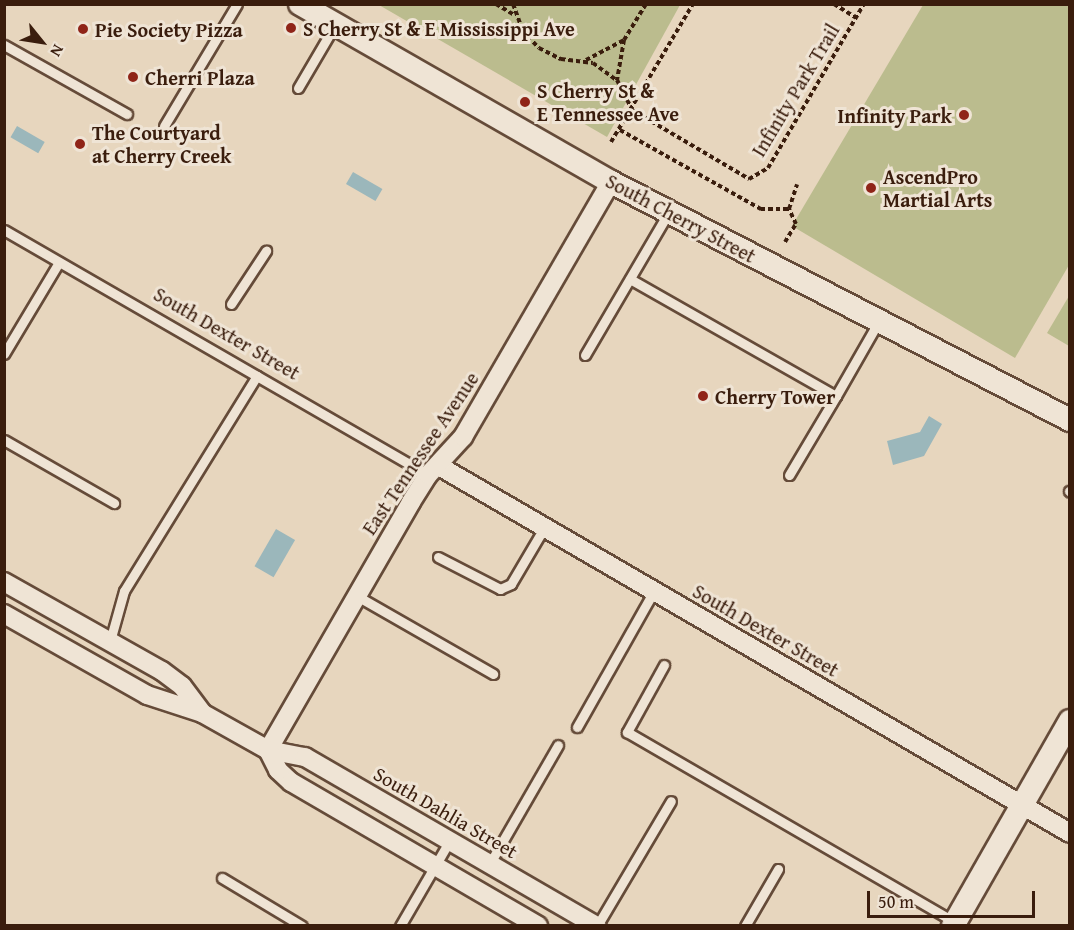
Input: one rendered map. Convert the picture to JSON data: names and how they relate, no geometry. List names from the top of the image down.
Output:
{
  "streets": {
    "street": [
      "South Cherry Street",
      "South Dexter Street",
      "East Tennessee Avenue",
      "South Dahlia Street"
    ],
    "path": ["Infinity Park Trail"]
  },
  "crossings": [
    ["South Cherry Street", "East Tennessee Avenue"],
    ["South Dexter Street", "East Tennessee Avenue"],
    ["East Tennessee Avenue", "South Dahlia Street"]
  ],
  "places": [
    "S Cherry St & E Mississippi Ave",
    "Pie Society Pizza",
    "Cherri Plaza",
    "S Cherry St & E Tennessee Ave",
    "Infinity Park",
    "The Courtyard at Cherry Creek",
    "AscendPro Martial Arts",
    "Cherry Tower"
  ],
  "scale_bar": "50 m",
  "north": "bottom right"
}
